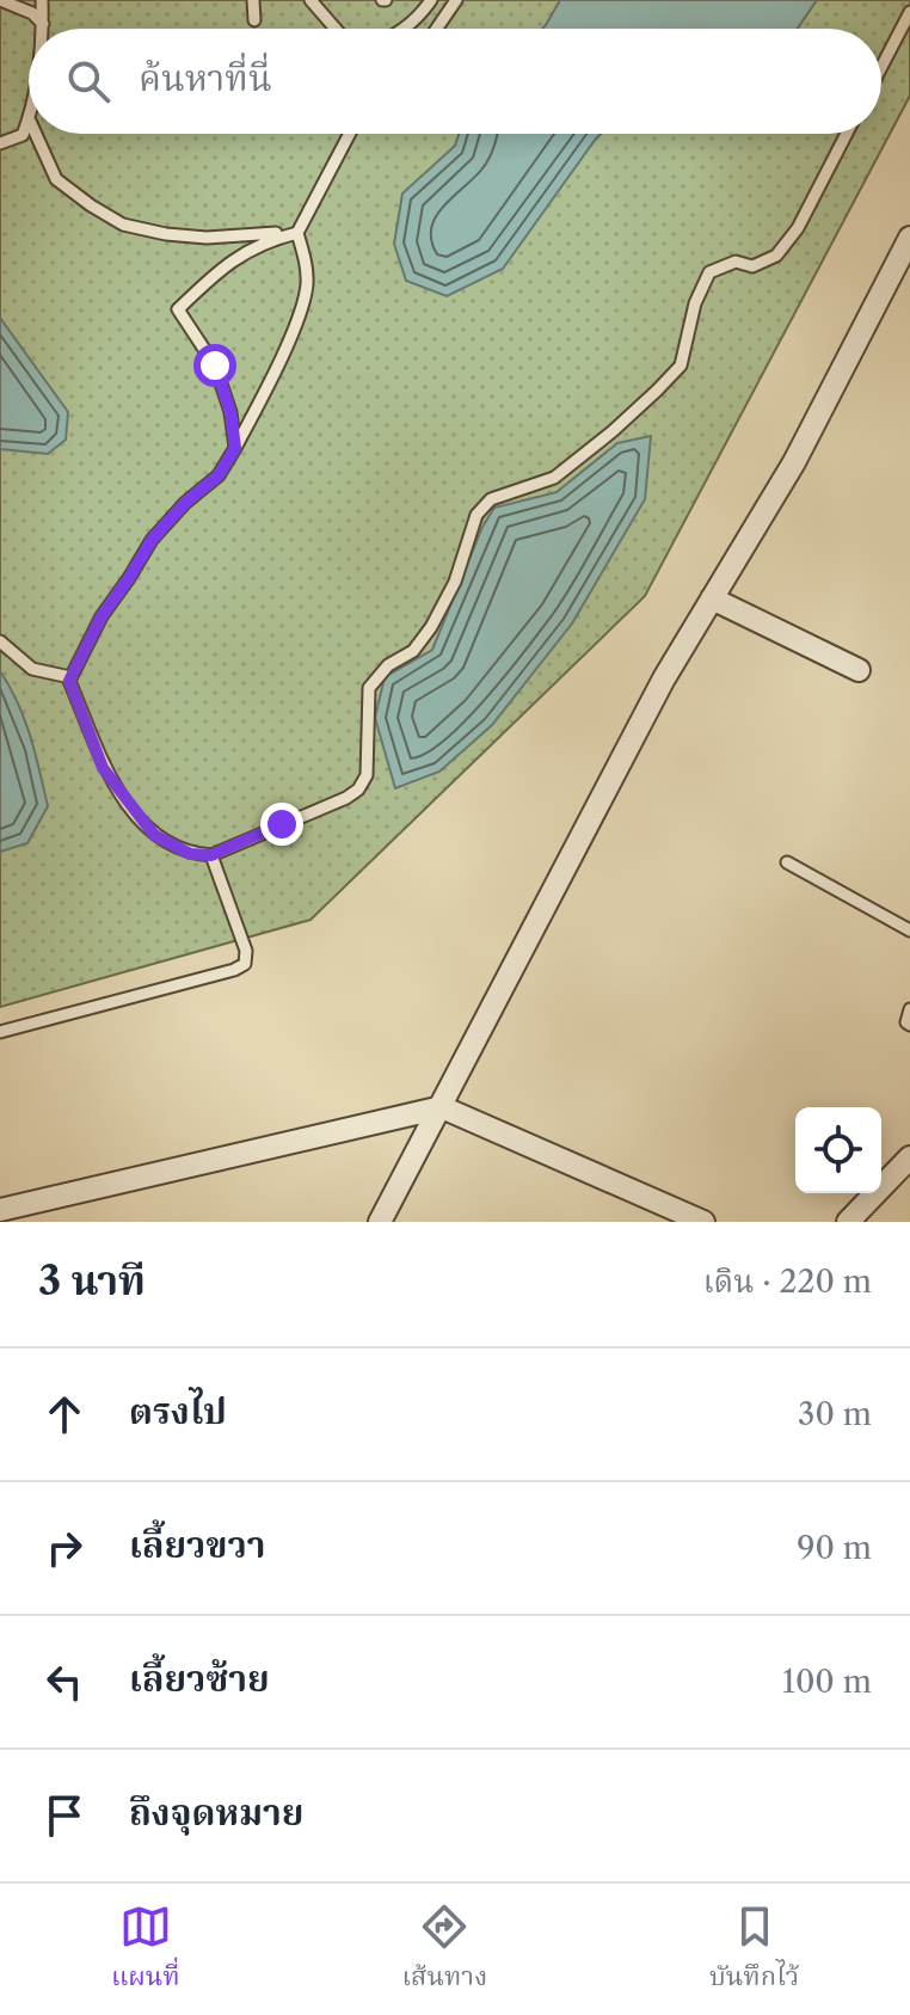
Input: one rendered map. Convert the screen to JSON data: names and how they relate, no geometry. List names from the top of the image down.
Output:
{
  "page": {
    "search": "ค้นหาที่นี่",
    "heading": ["3 นาที", "เดิน · 220 m"],
    "list": [
      ["ตรงไป", "30 m"],
      ["เลี้ยวขวา", "90 m"],
      ["เลี้ยวซ้าย", "100 m"],
      "ถึงจุดหมาย"
    ],
    "nav": ["แผนที่", "เส้นทาง", "บันทึกไว้"]
  }
}
